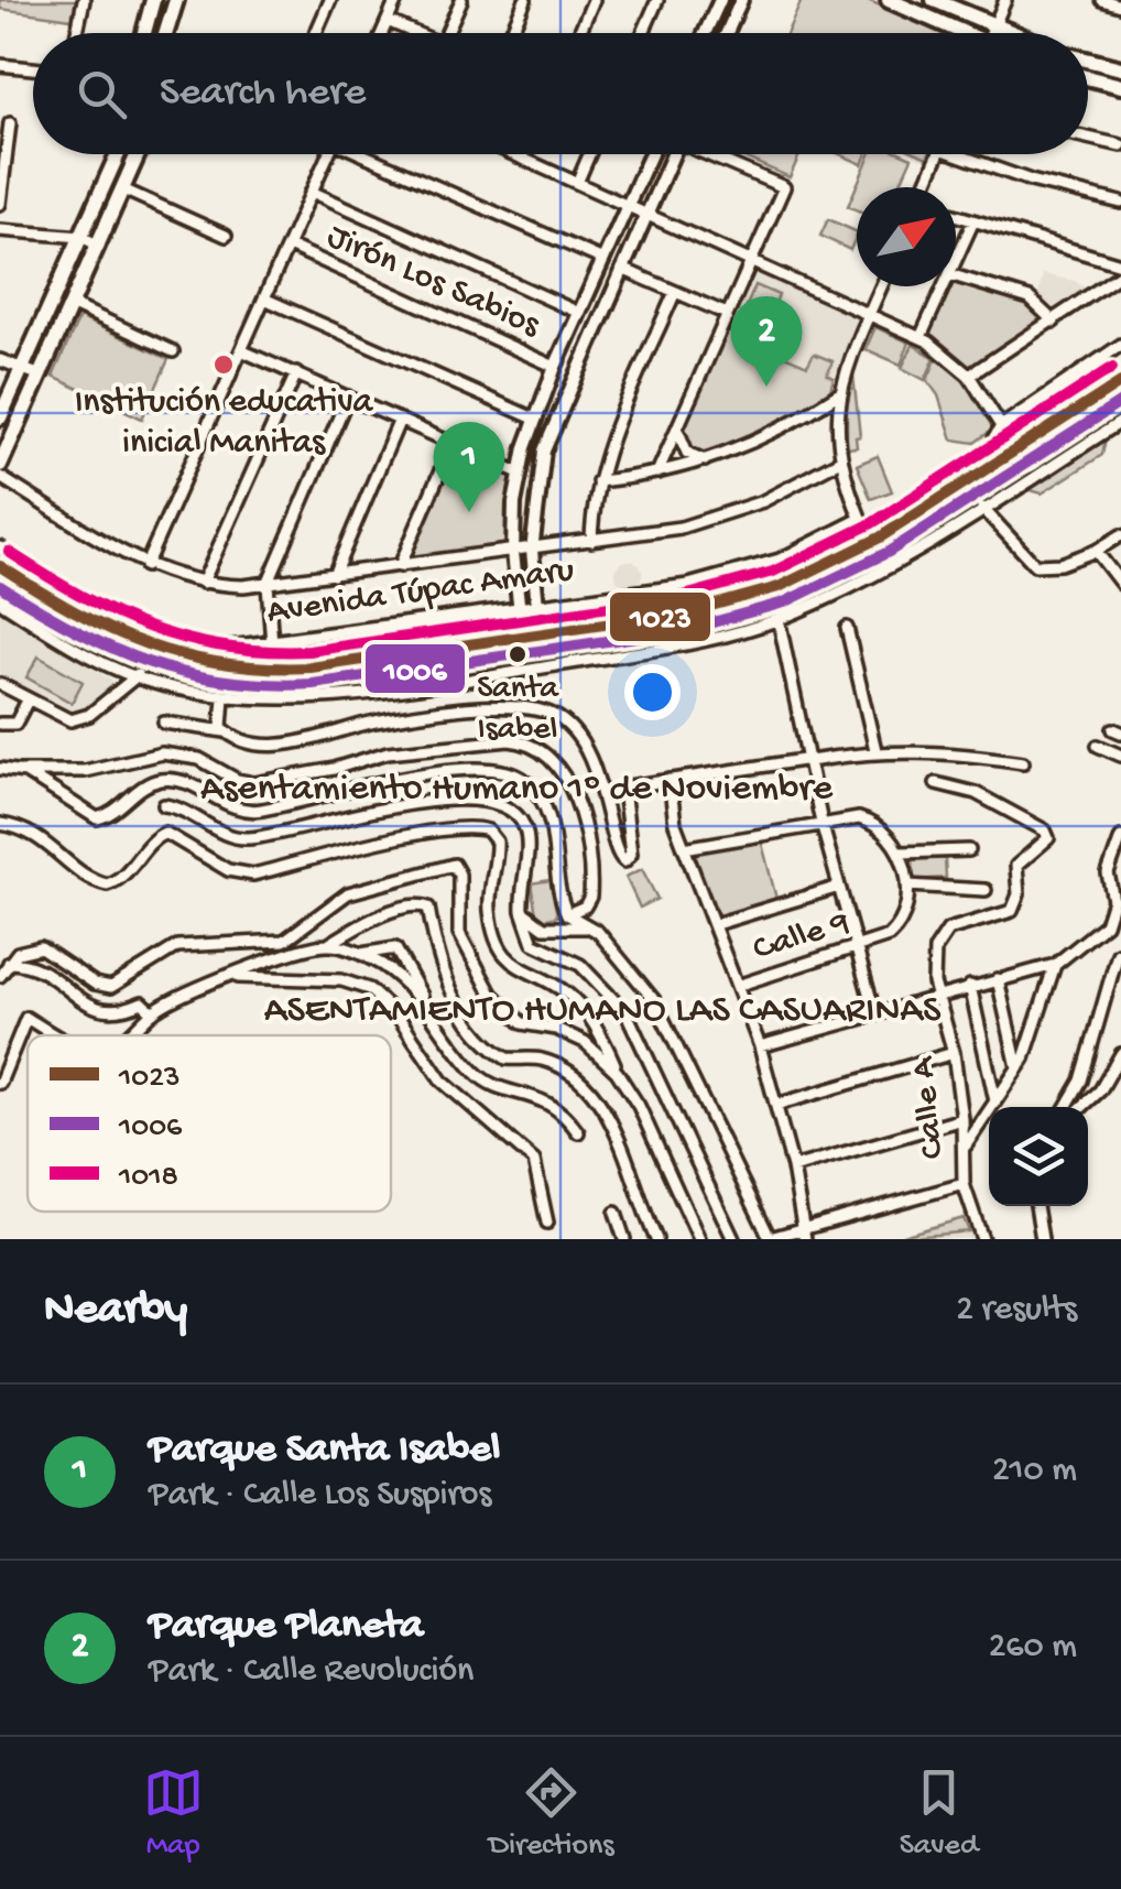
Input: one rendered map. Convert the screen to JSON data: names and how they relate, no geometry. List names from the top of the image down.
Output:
{
  "streets": {
    "highway": ["Avenida Túpac Amaru"],
    "street": ["Jirón Los Sabios", "Calle 9", "Calle A"]
  },
  "districts": ["Asentamiento Humano 1º de Noviembre", "ASENTAMIENTO HUMANO LAS CASUARINAS"],
  "places": ["Institución educativa inicial Manitas", "Santa Isabel"],
  "lines": ["transit line 1018", "transit line 1023", "transit line 1006"],
  "legend": ["1023", "1006", "1018"],
  "north": "top right",
  "page": {
    "search": "Search here",
    "pins": ["2", "1"],
    "heading": ["Nearby", "2 results"],
    "list": [
      {
        "mark": "1",
        "name": "Parque Santa Isabel",
        "note": "Park · Calle Los Suspiros",
        "value": "210 m"
      },
      {
        "mark": "2",
        "name": "Parque Planeta",
        "note": "Park · Calle Revolución",
        "value": "260 m"
      }
    ],
    "nav": ["Map", "Directions", "Saved"]
  }
}
